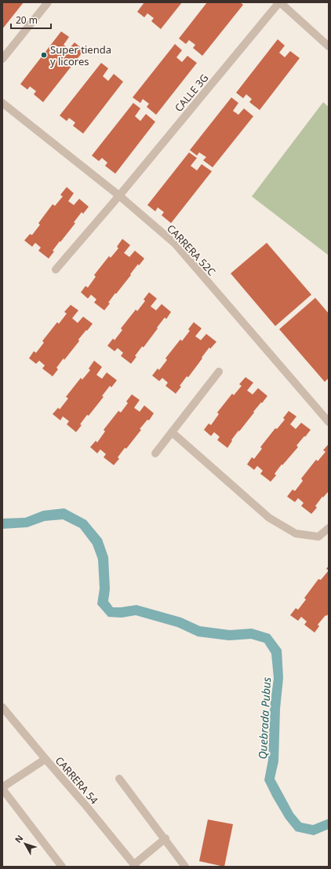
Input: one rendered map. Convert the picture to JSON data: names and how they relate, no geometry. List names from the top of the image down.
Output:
{
  "streets": {
    "street": ["CALLE 3G", "CARRERA 52C", "CARRERA 54"]
  },
  "crossings": [
    ["CALLE 3G", "CARRERA 52C"]
  ],
  "water": ["Quebrada Pubus"],
  "places": ["Super tienda y licores"],
  "scale_bar": "20 m",
  "north": "top left"
}
